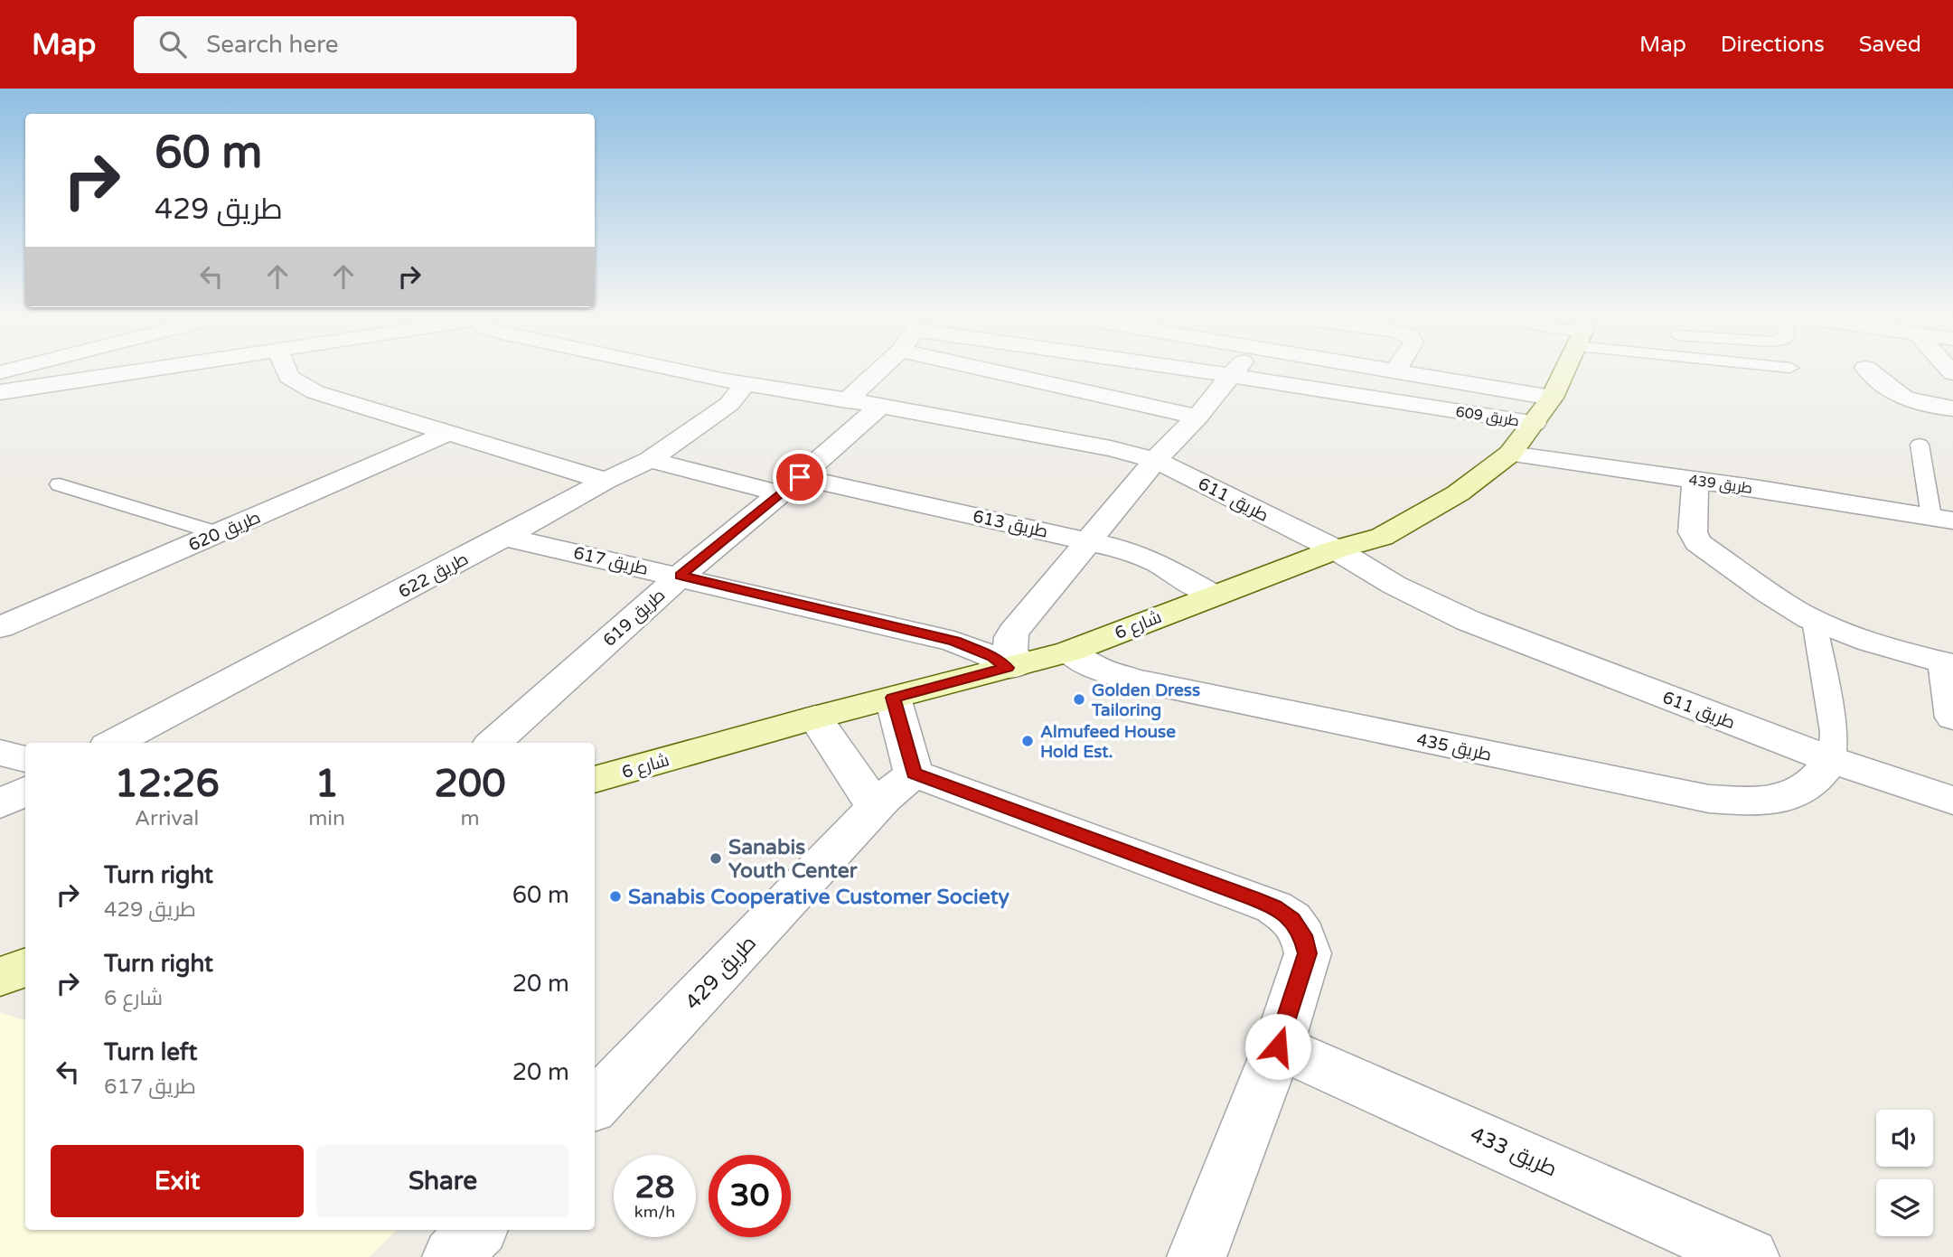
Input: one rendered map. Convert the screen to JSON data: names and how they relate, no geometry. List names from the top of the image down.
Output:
{
  "streets": {
    "street": [
      "طريق 609",
      "طريق 439",
      "طريق 611",
      "طريق 613",
      "طريق 620",
      "طريق 617",
      "طريق 622",
      "طريق 619",
      "شارع 6",
      "طريق 435",
      "طريق 429",
      "طريق 433"
    ]
  },
  "crossings": [
    ["طريق 609", "شارع 6"],
    ["طريق 439", "شارع 6"],
    ["طريق 611", "طريق 622"],
    ["طريق 611", "طريق 619"],
    ["طريق 611", "شارع 6"],
    ["طريق 611", "طريق 435"],
    ["طريق 613", "طريق 619"],
    ["طريق 613", "شارع 6"],
    ["طريق 617", "طريق 622"],
    ["طريق 617", "طريق 619"],
    ["طريق 617", "شارع 6"],
    ["شارع 6", "طريق 435"]
  ],
  "places": [
    "Golden Dress Tailoring",
    "Almufeed House Hold Est.",
    "Sanabis Youth Center",
    "Sanabis Cooperative Customer Society"
  ],
  "page": {
    "header": "Map",
    "search": "Search here",
    "nav": ["Map", "Directions", "Saved"],
    "turn": ["60 m", "طريق 429"],
    "eta": [
      "12:26",
      "Arrival",
      "1",
      "min",
      "200",
      "m"
    ],
    "list": [
      {
        "name": "Turn right",
        "note": "طريق 429",
        "value": "60 m"
      },
      {
        "name": "Turn right",
        "note": "شارع 6",
        "value": "20 m"
      },
      {
        "name": "Turn left",
        "note": "طريق 617",
        "value": "20 m"
      }
    ],
    "buttons": ["Exit", "Share"],
    "speed": "28 km/h",
    "limit": "30"
  }
}
